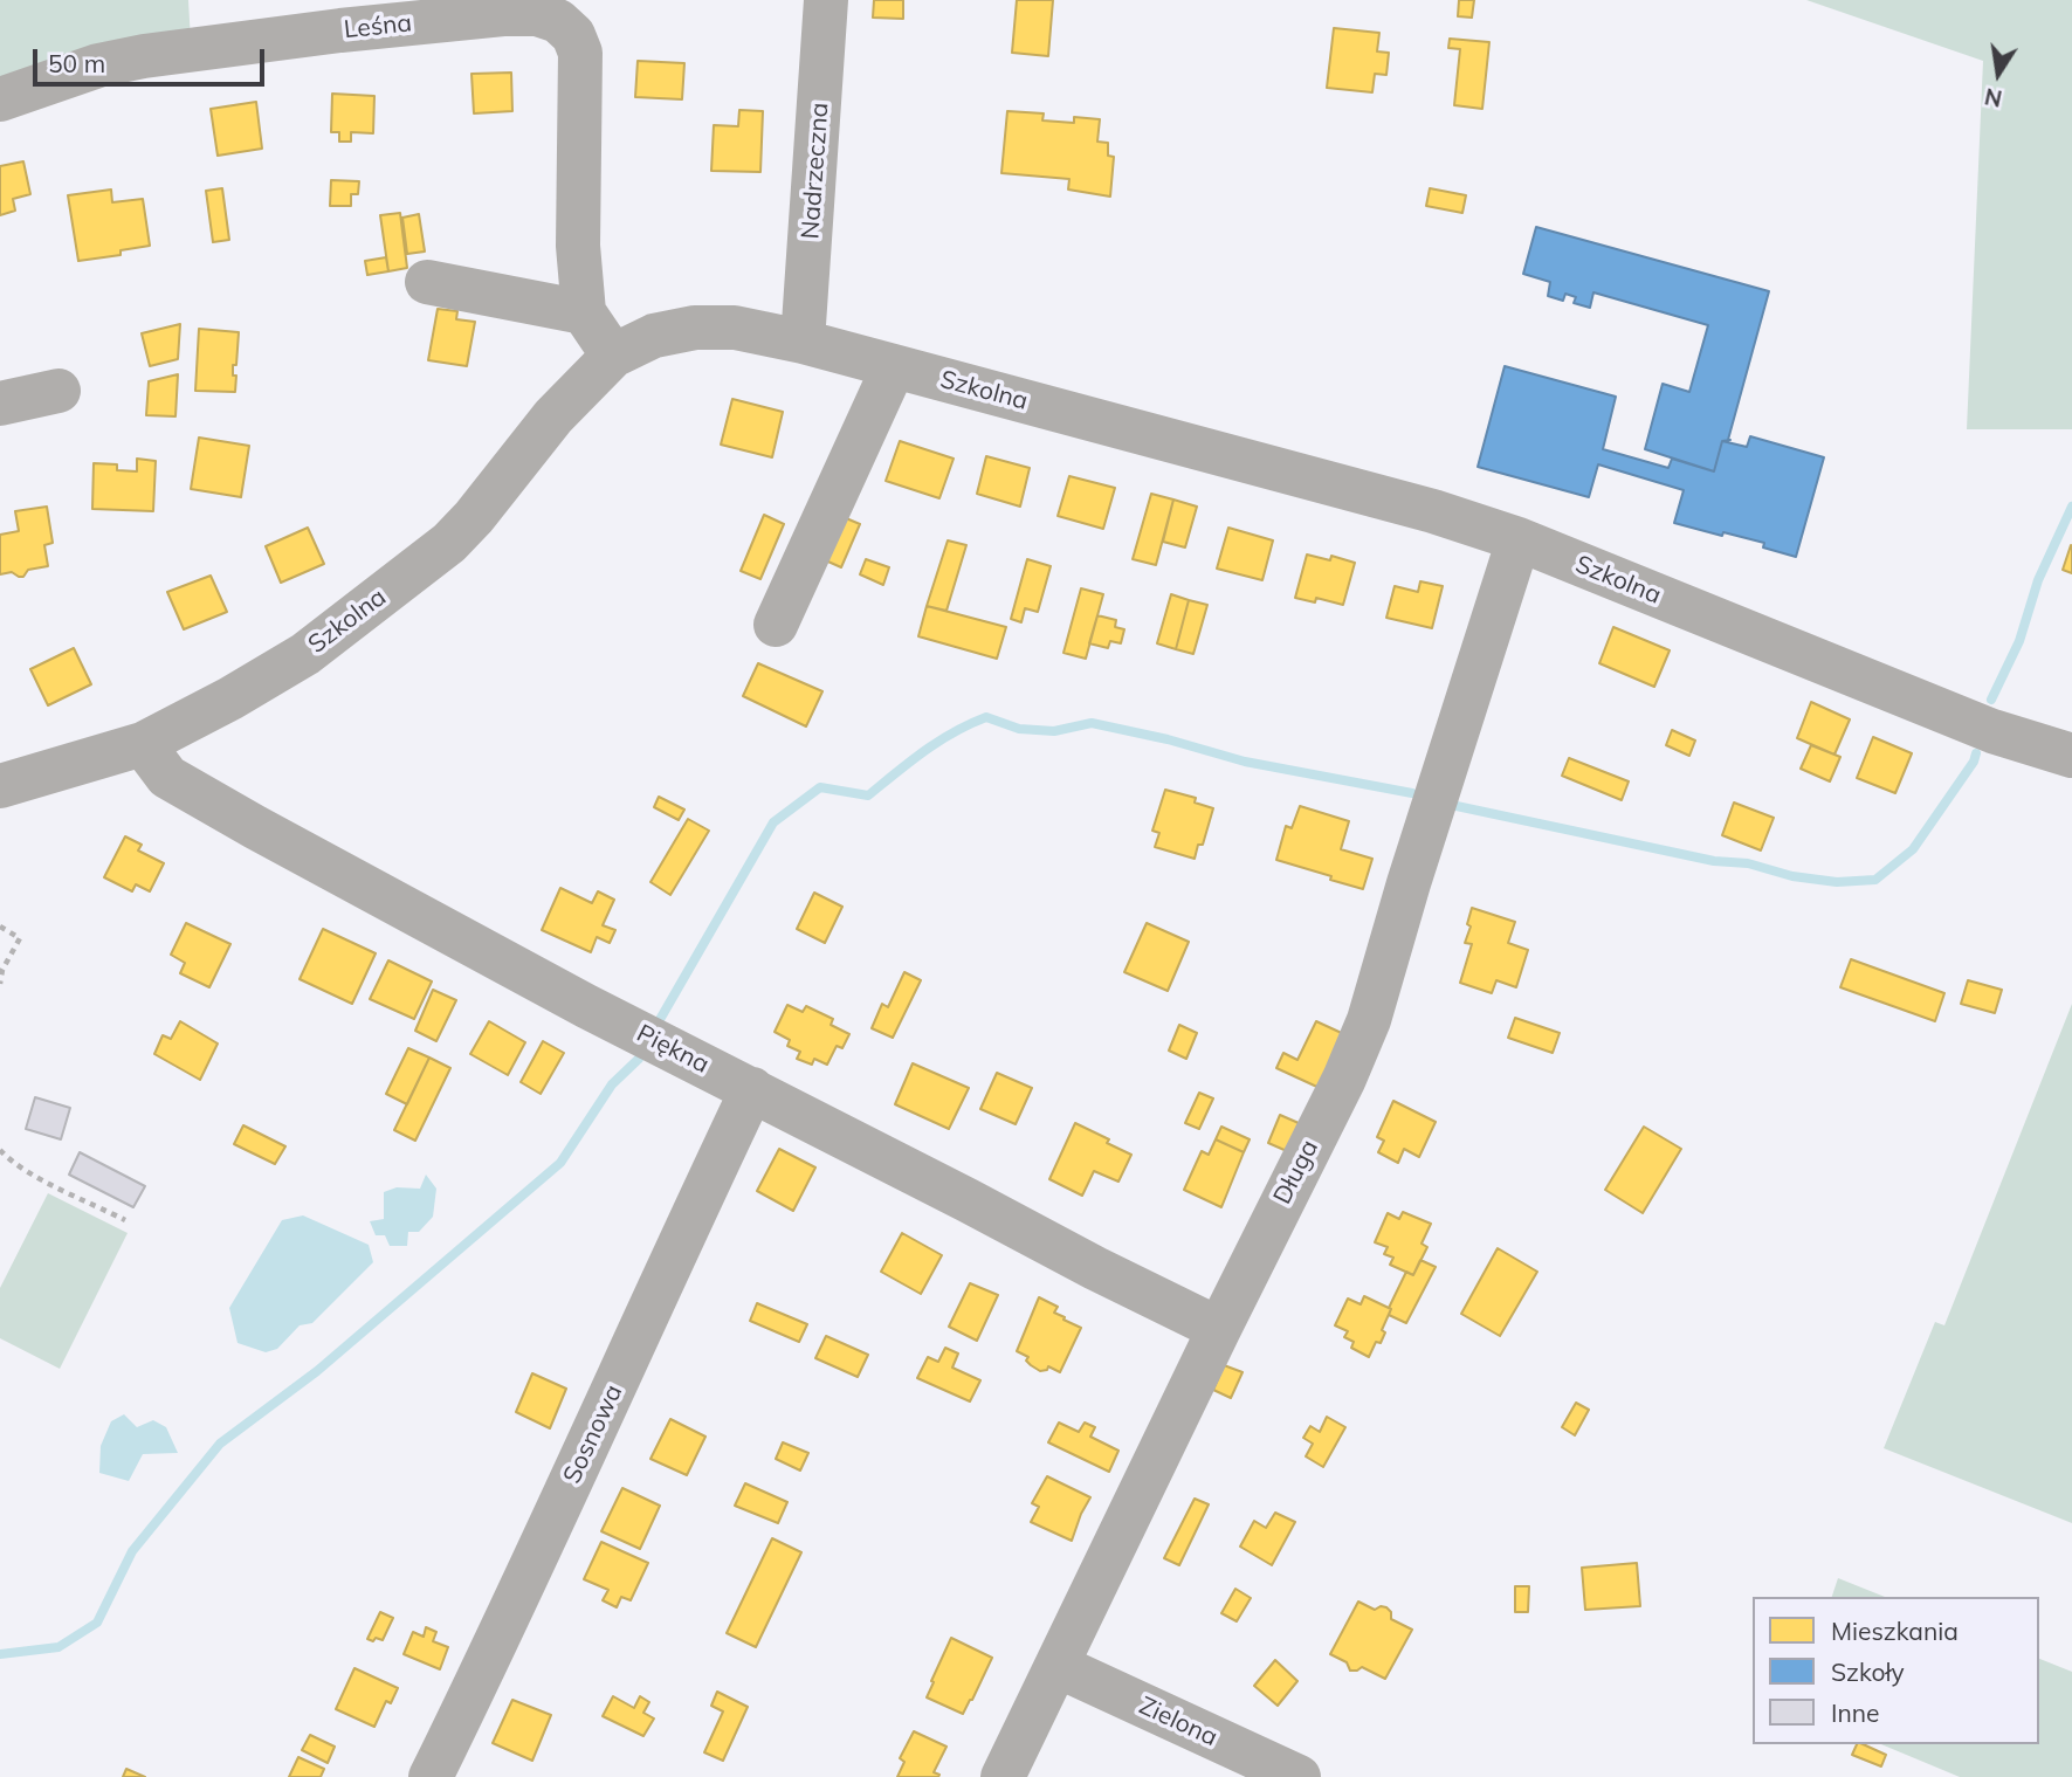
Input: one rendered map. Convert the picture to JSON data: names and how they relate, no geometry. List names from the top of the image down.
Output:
{
  "streets": {
    "street": [
      "Leśna",
      "Nadrzeczna",
      "Szkolna",
      "Piękna",
      "Długa",
      "Sosnowa",
      "Zielona"
    ]
  },
  "crossings": [
    ["Leśna", "Szkolna"],
    ["Nadrzeczna", "Szkolna"],
    ["Szkolna", "Piękna"],
    ["Szkolna", "Długa"],
    ["Piękna", "Długa"],
    ["Piękna", "Sosnowa"],
    ["Długa", "Zielona"]
  ],
  "legend": ["Mieszkania", "Szkoły", "Inne"],
  "scale_bar": "50 m",
  "north": "bottom"
}
